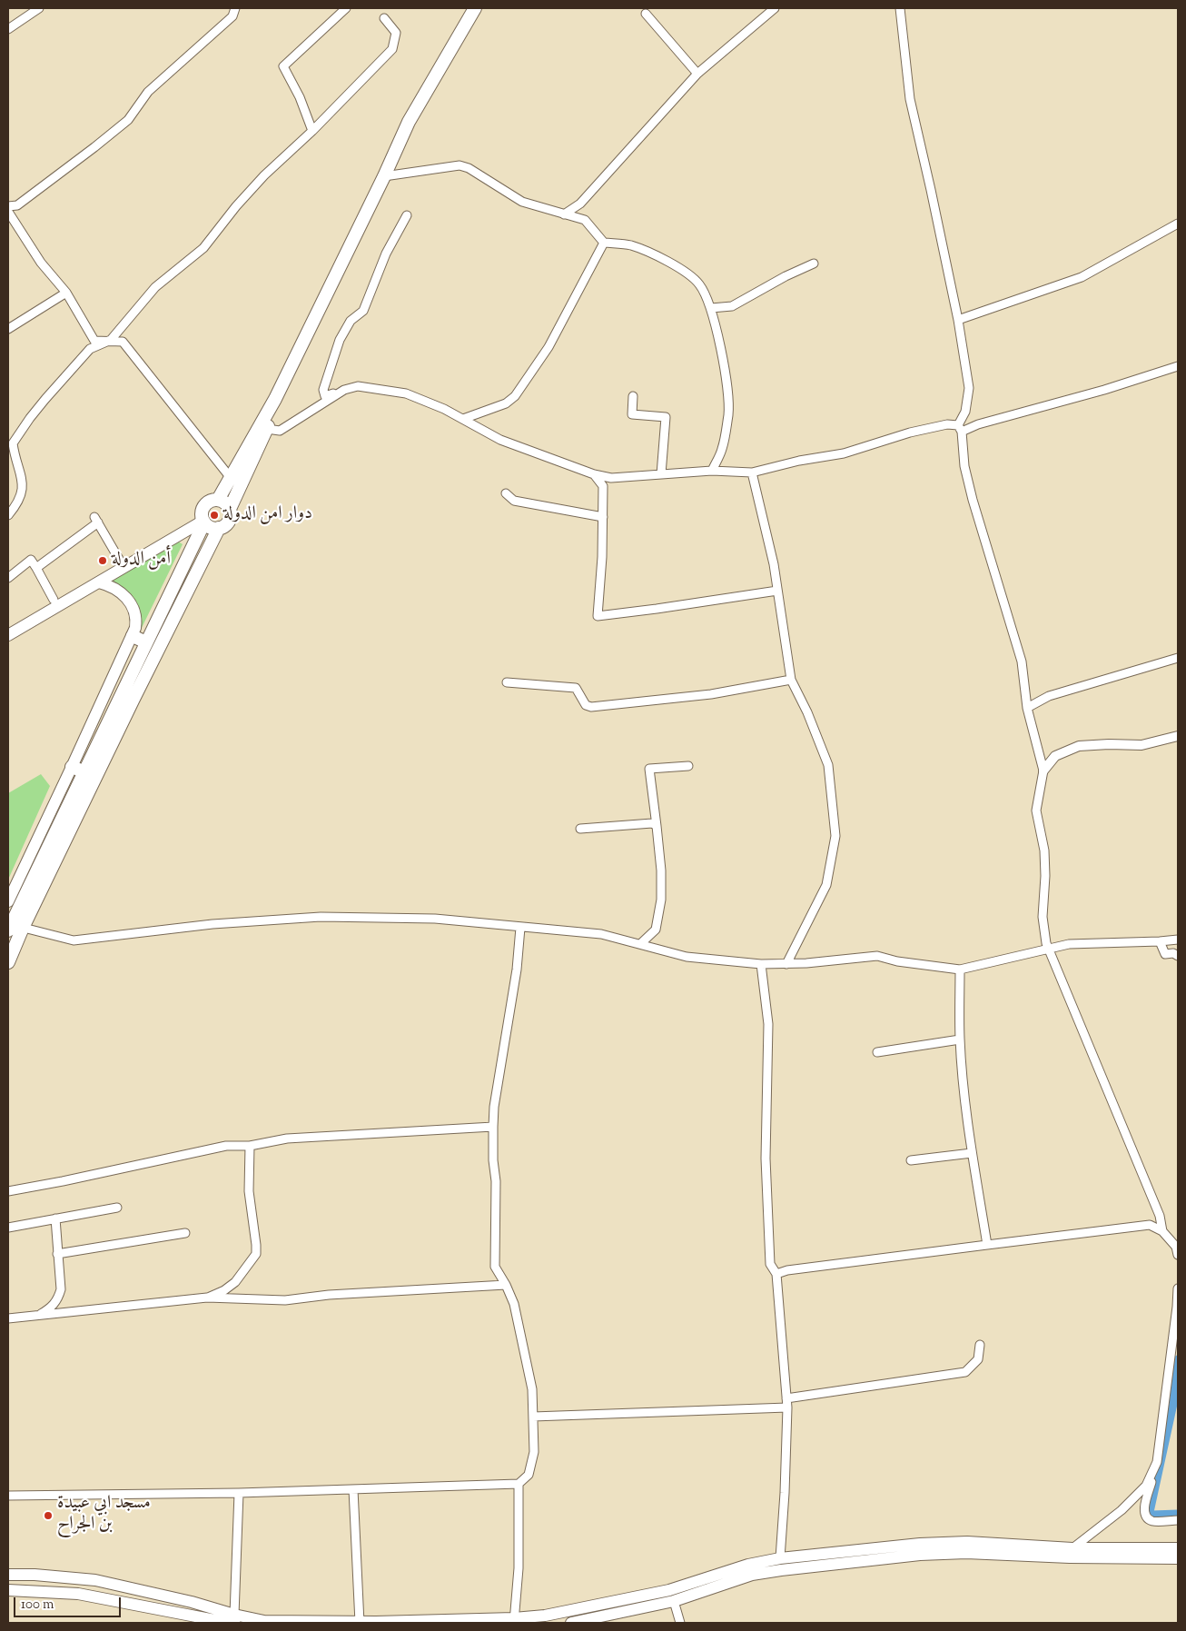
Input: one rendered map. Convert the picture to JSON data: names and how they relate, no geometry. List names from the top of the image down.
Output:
{
  "places": ["دوار امن الدولة", "أمن الدولة", "مسجد ابي عبيدة بن الجراح"],
  "scale_bar": "100 m"
}
